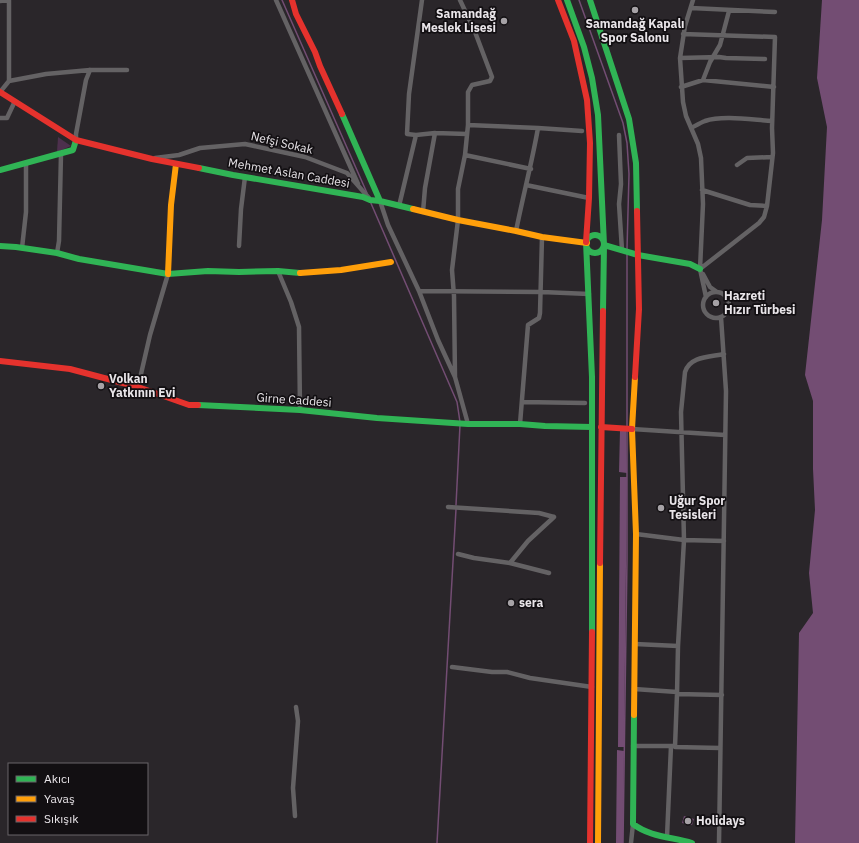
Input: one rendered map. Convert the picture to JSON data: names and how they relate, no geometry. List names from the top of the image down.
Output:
{
  "streets": {
    "street": ["Nefşi Sokak", "Mehmet Aslan Caddesi", "Girne Caddesi"]
  },
  "crossings": [
    ["Nefşi Sokak", "Mehmet Aslan Caddesi"]
  ],
  "places": [
    "Samandağ Kapalı Spor Salonu",
    "Samandağ Meslek Lisesi",
    "Hazreti Hızır Türbesi",
    "Volkan Yatkının Evi",
    "Uğur Spor Tesisleri",
    "sera",
    "Holidays"
  ],
  "legend": ["Akıcı", "Yavaş", "Sıkışık"]
}
